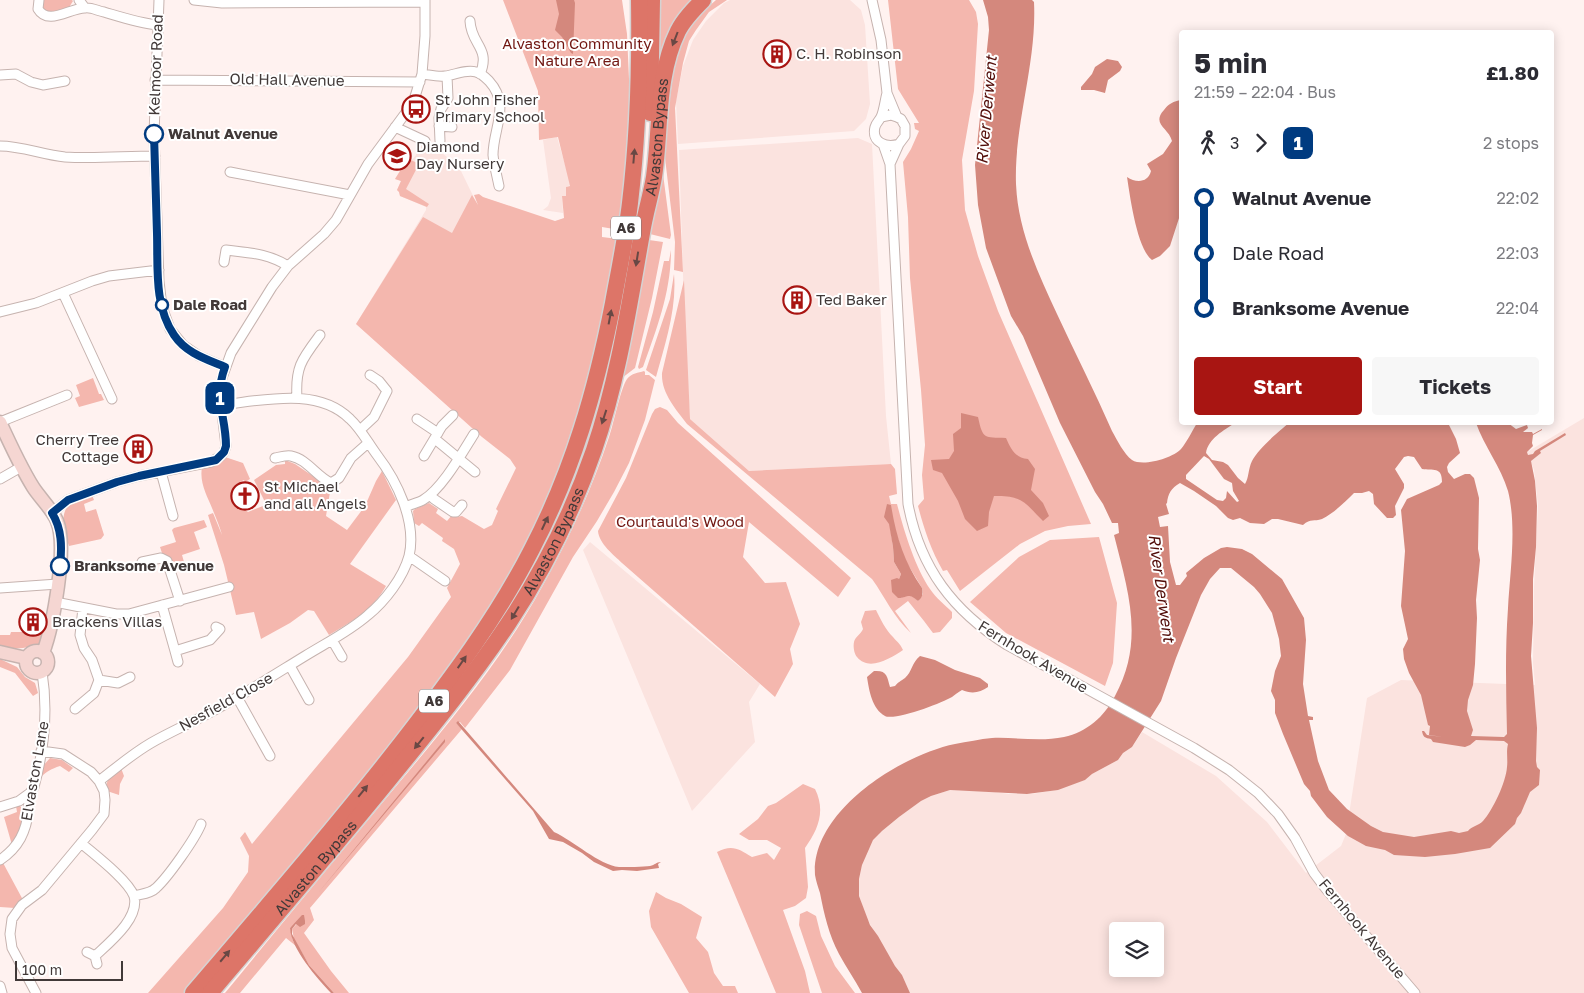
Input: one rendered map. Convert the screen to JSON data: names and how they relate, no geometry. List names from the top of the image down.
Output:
{
  "streets": {
    "highway": ["Alvaston Bypass", "A6"],
    "street": [
      "Kelmoor Road",
      "Old Hall Avenue",
      "Fernhook Avenue",
      "Nesfield Close",
      "Elvaston Lane"
    ]
  },
  "crossings": [
    ["Kelmoor Road", "Old Hall Avenue"],
    ["Alvaston Bypass", "A6"]
  ],
  "water": ["River Derwent"],
  "parks": ["Alvaston Community Nature Area", "Courtauld's Wood"],
  "places": {
    "building": [
      "C. H. Robinson",
      "Ted Baker",
      "Cherry Tree Cottage",
      "Brackens Villas"
    ],
    "bus stop": ["St John Fisher Primary School"],
    "other": ["Walnut Avenue", "Dale Road", "Branksome Avenue"],
    "school or university": ["Diamond Day Nursery"],
    "church": ["St Michael and all Angels"]
  },
  "lines": ["bus line 1"],
  "scale_bar": "100 m",
  "page": {
    "on_map": "1",
    "heading": ["5 min", "21:59 – 22:04 · Bus", "£1.80"],
    "legs": ["3", "1", "2 stops"],
    "list": [
      {
        "name": "Walnut Avenue",
        "value": "22:02"
      },
      {
        "name": "Dale Road",
        "value": "22:03"
      },
      {
        "name": "Branksome Avenue",
        "value": "22:04"
      }
    ],
    "buttons": ["Start", "Tickets"],
    "scale": "100 m"
  }
}
